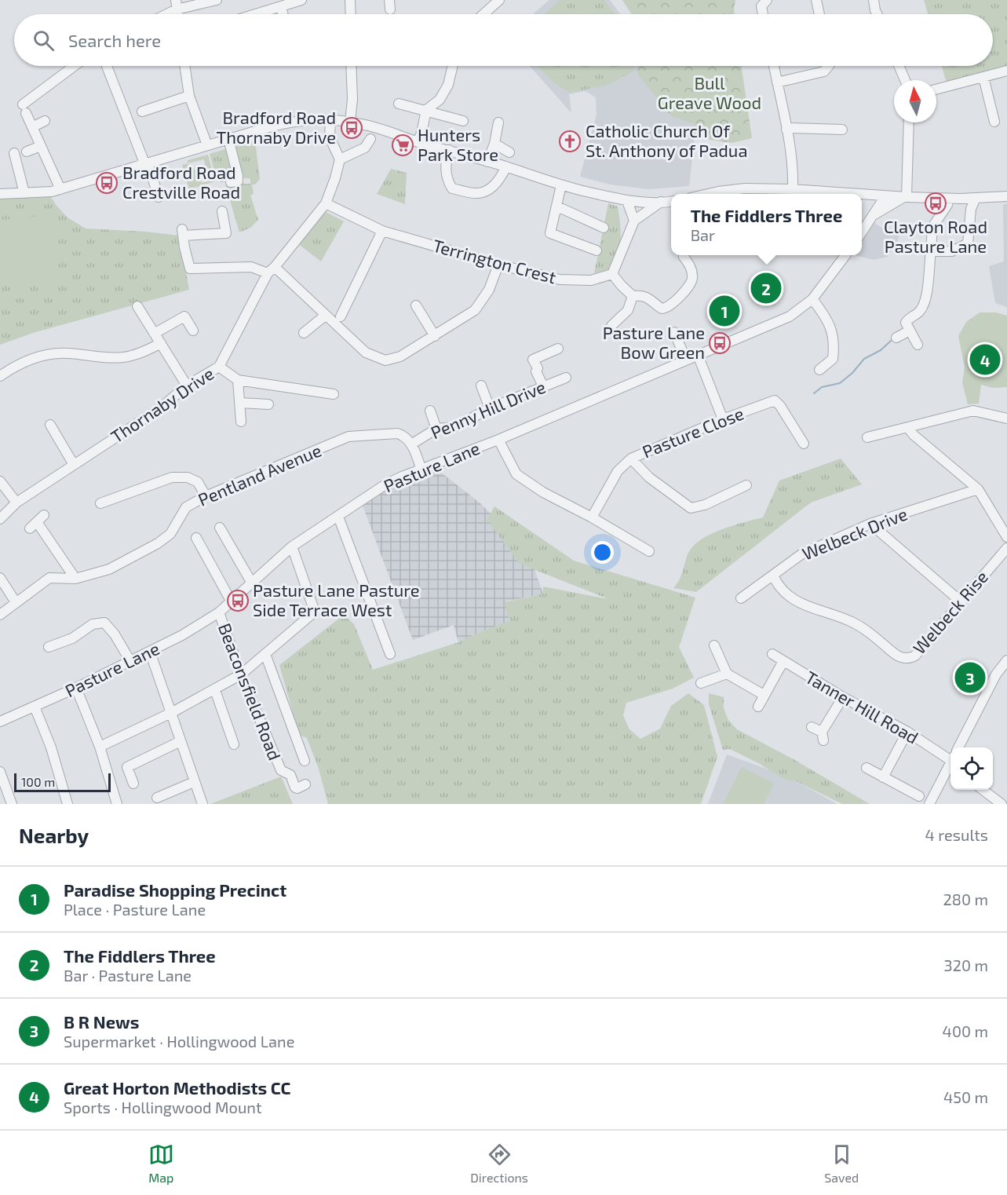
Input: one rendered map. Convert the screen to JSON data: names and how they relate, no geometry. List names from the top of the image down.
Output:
{
  "streets": {
    "street": [
      "Terrington Crest",
      "Thornaby Drive",
      "Penny Hill Drive",
      "Pasture Close",
      "Pasture Lane",
      "Pentland Avenue",
      "Welbeck Drive",
      "Welbeck Rise",
      "Beaconsfield Road",
      "Tanner Hill Road"
    ]
  },
  "crossings": [
    ["Terrington Crest", "Thornaby Drive"],
    ["Penny Hill Drive", "Pentland Avenue"],
    ["Pasture Lane", "Beaconsfield Road"],
    ["Welbeck Drive", "Welbeck Rise"]
  ],
  "parks": ["Bull Greave Wood"],
  "places": {
    "bus stop": [
      "Bradford Road Thornaby Drive",
      "Bradford Road Crestville Road",
      "Clayton Road Pasture Lane",
      "Pasture Lane Bow Green",
      "Pasture Lane Pasture Side Terrace West"
    ],
    "church": ["Catholic Church Of St. Anthony of Padua"],
    "supermarket": ["Hunters Park Store"]
  },
  "scale_bar": "100 m",
  "north": "top",
  "page": {
    "search": "Search here",
    "popup": ["The Fiddlers Three", "Bar"],
    "pins": [
      "2",
      "1",
      "4",
      "3"
    ],
    "scale": "100 m",
    "heading": ["Nearby", "4 results"],
    "list": [
      {
        "mark": "1",
        "name": "Paradise Shopping Precinct",
        "note": "Place · Pasture Lane",
        "value": "280 m"
      },
      {
        "mark": "2",
        "name": "The Fiddlers Three",
        "note": "Bar · Pasture Lane",
        "value": "320 m"
      },
      {
        "mark": "3",
        "name": "B R News",
        "note": "Supermarket · Hollingwood Lane",
        "value": "400 m"
      },
      {
        "mark": "4",
        "name": "Great Horton Methodists CC",
        "note": "Sports · Hollingwood Mount",
        "value": "450 m"
      }
    ],
    "nav": ["Map", "Directions", "Saved"]
  }
}
